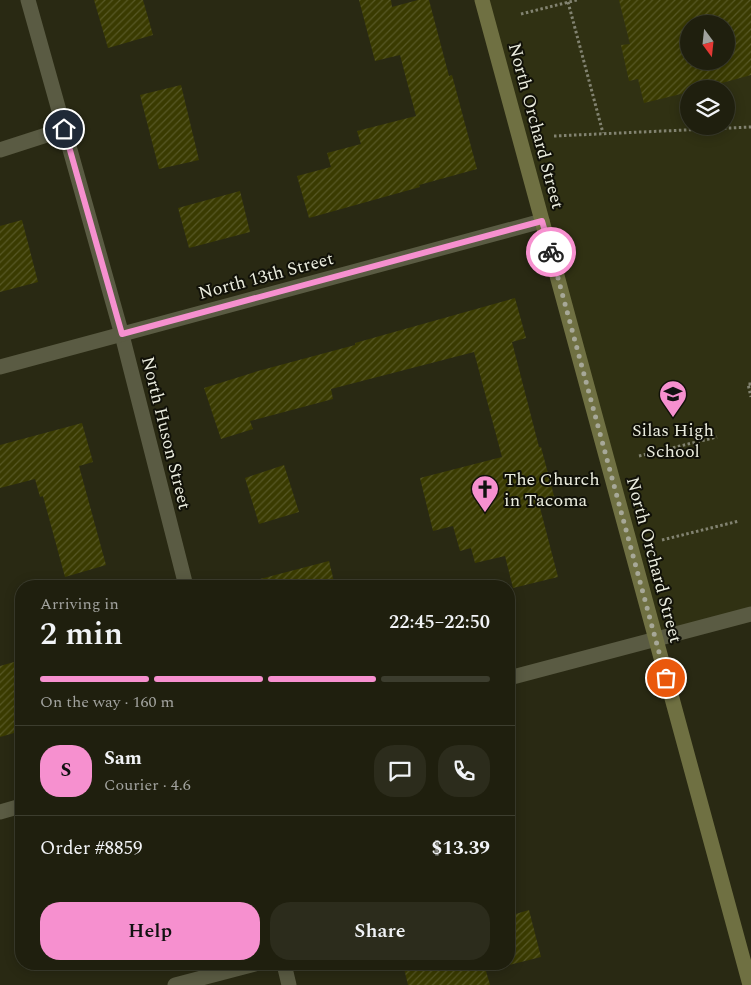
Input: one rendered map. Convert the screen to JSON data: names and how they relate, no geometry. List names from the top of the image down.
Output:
{
  "streets": {
    "street": ["North Orchard Street", "North 13th Street", "North Huson Street"]
  },
  "crossings": [
    ["North Orchard Street", "North 13th Street"],
    ["North 13th Street", "North Huson Street"]
  ],
  "places": {
    "school or university": ["Silas High School"],
    "church": ["The Church in Tacoma"]
  },
  "north": "bottom",
  "page": {
    "heading": ["2 min", "Arriving in", "22:45–22:50"],
    "panel": [
      "Sam",
      "Courier · 4.6",
      "Order #8859",
      "$13.39"
    ],
    "bar": "On the way · 160 m",
    "round": "S",
    "buttons": ["Help", "Share"]
  }
}
